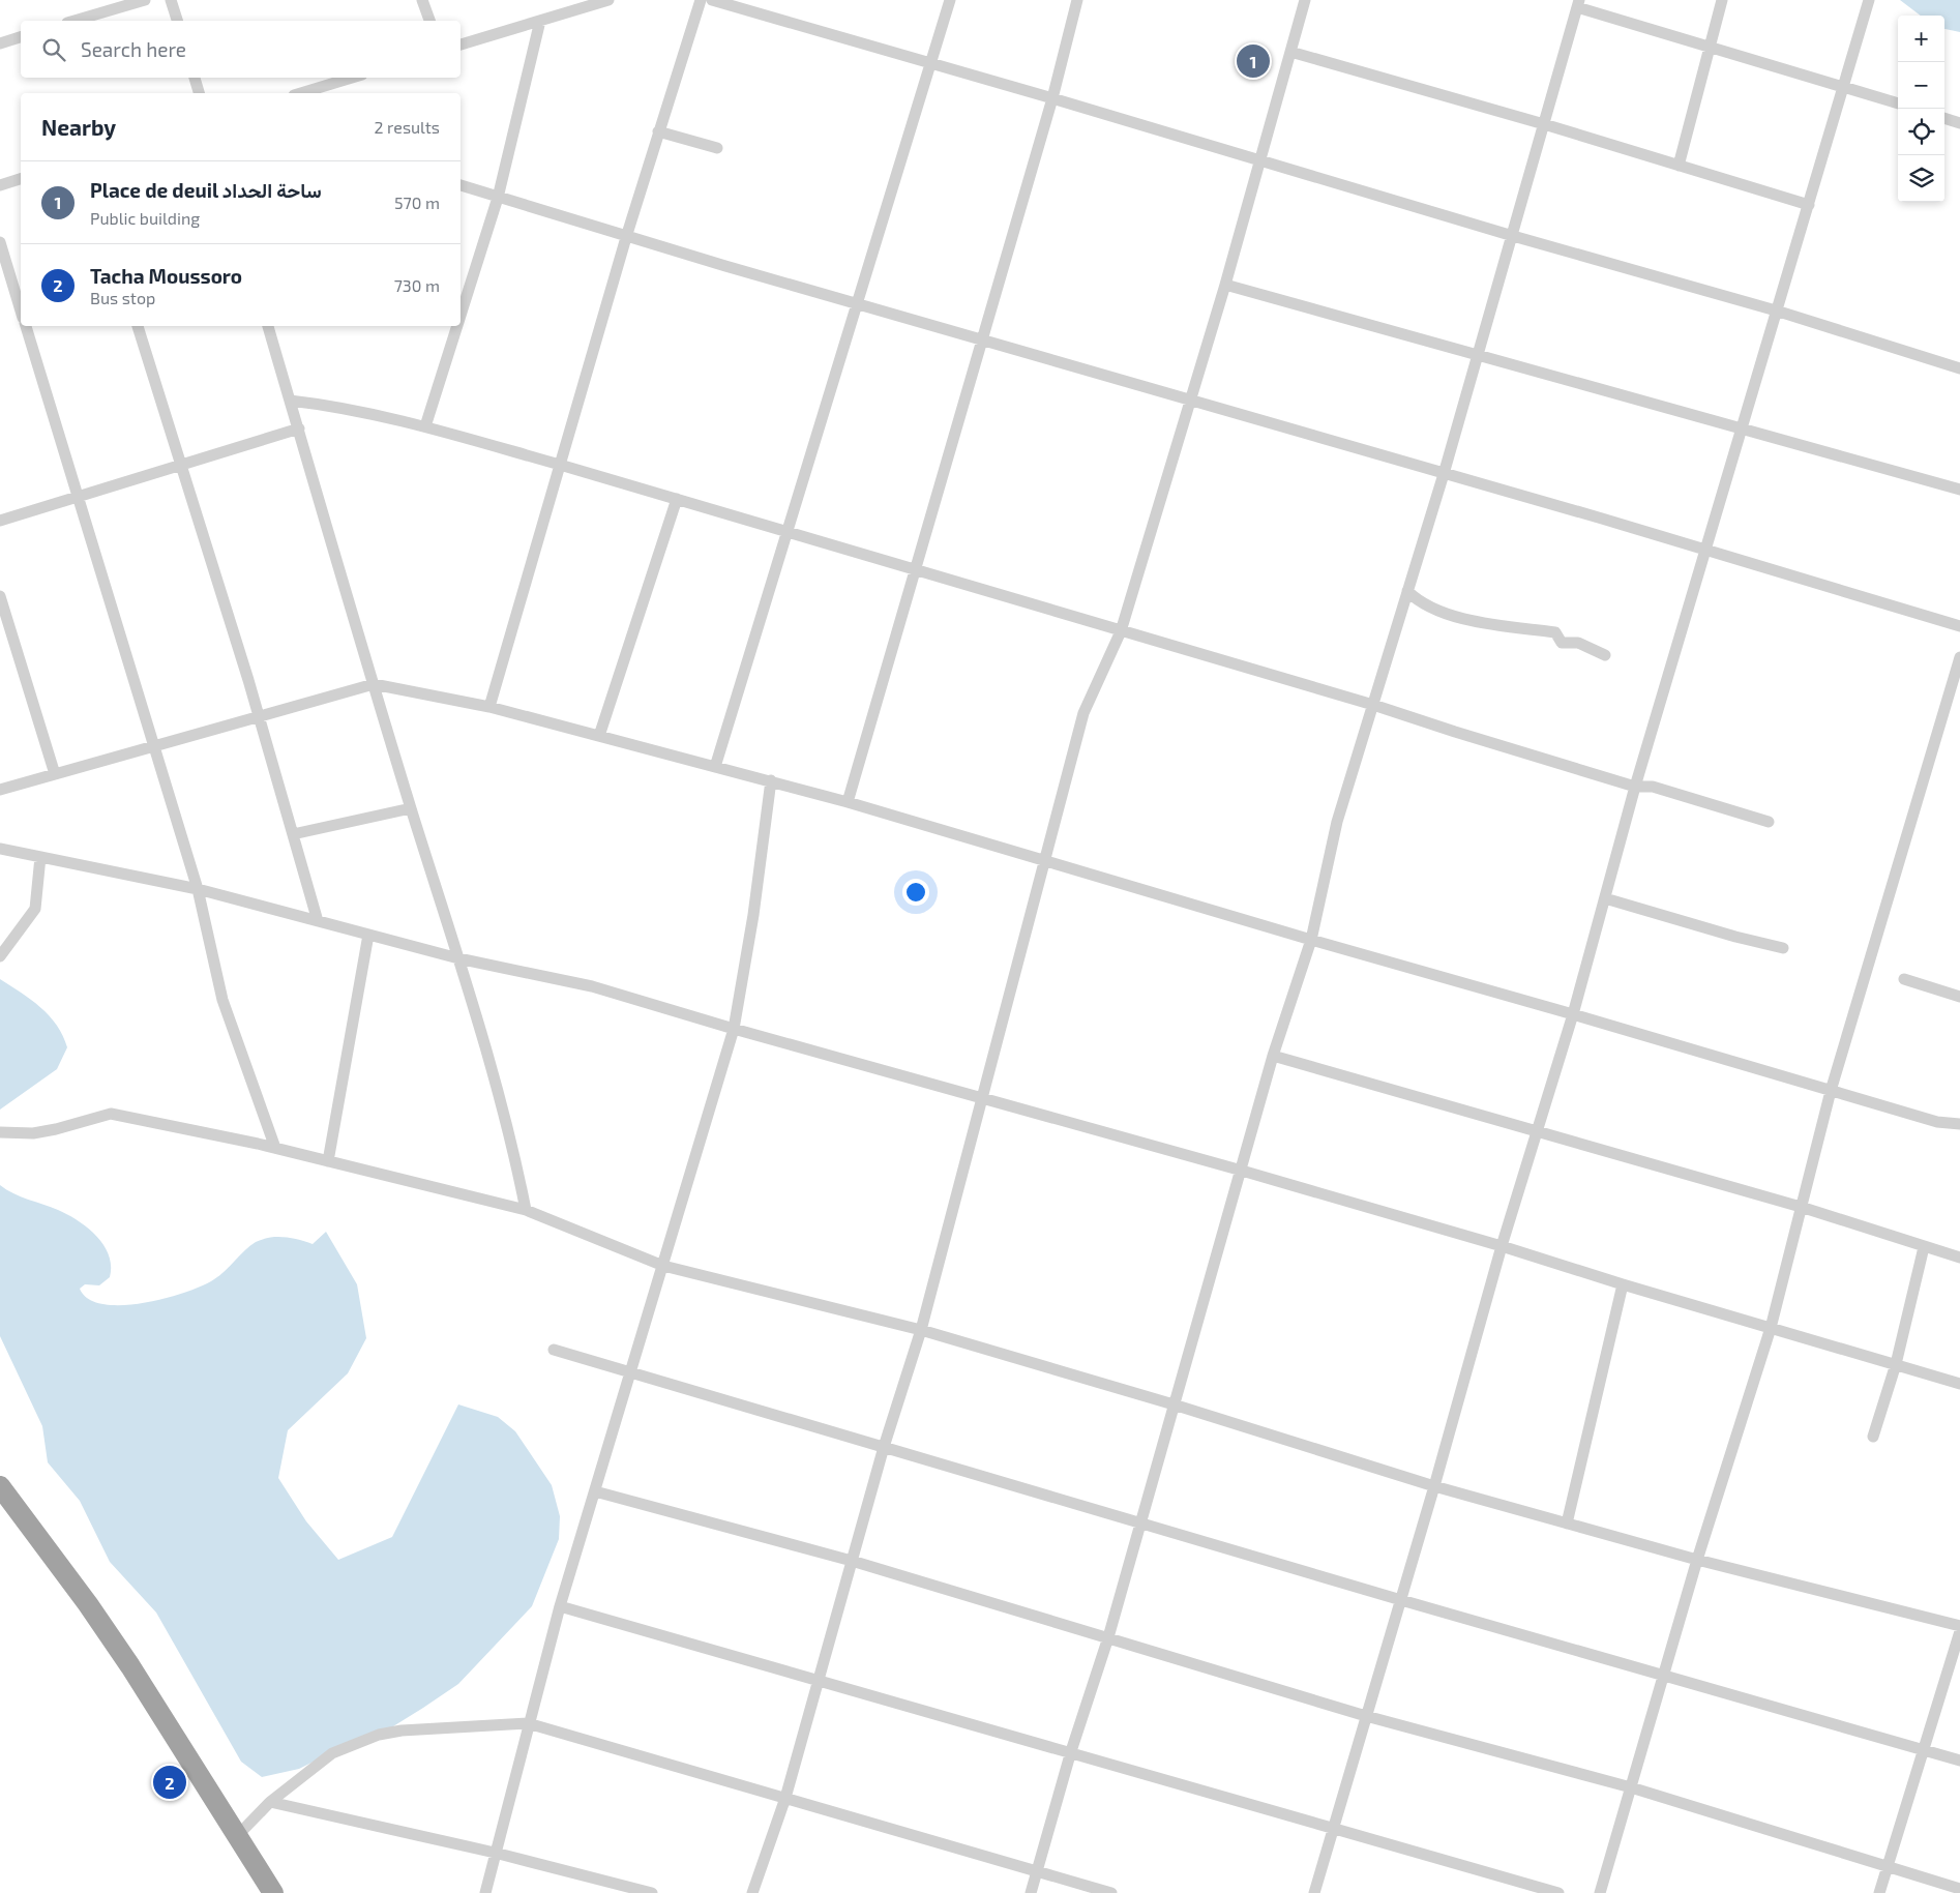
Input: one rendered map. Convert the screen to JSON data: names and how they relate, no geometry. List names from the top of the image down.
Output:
{
  "page": {
    "map_buttons": ["+", "−"],
    "search": "Search here",
    "pins": ["1", "2"],
    "heading": ["Nearby", "2 results"],
    "list": [
      {
        "mark": "1",
        "name": "Place de deuil ساحة الحداد",
        "note": "Public building",
        "value": "570 m"
      },
      {
        "mark": "2",
        "name": "Tacha Moussoro",
        "note": "Bus stop",
        "value": "730 m"
      }
    ]
  }
}
